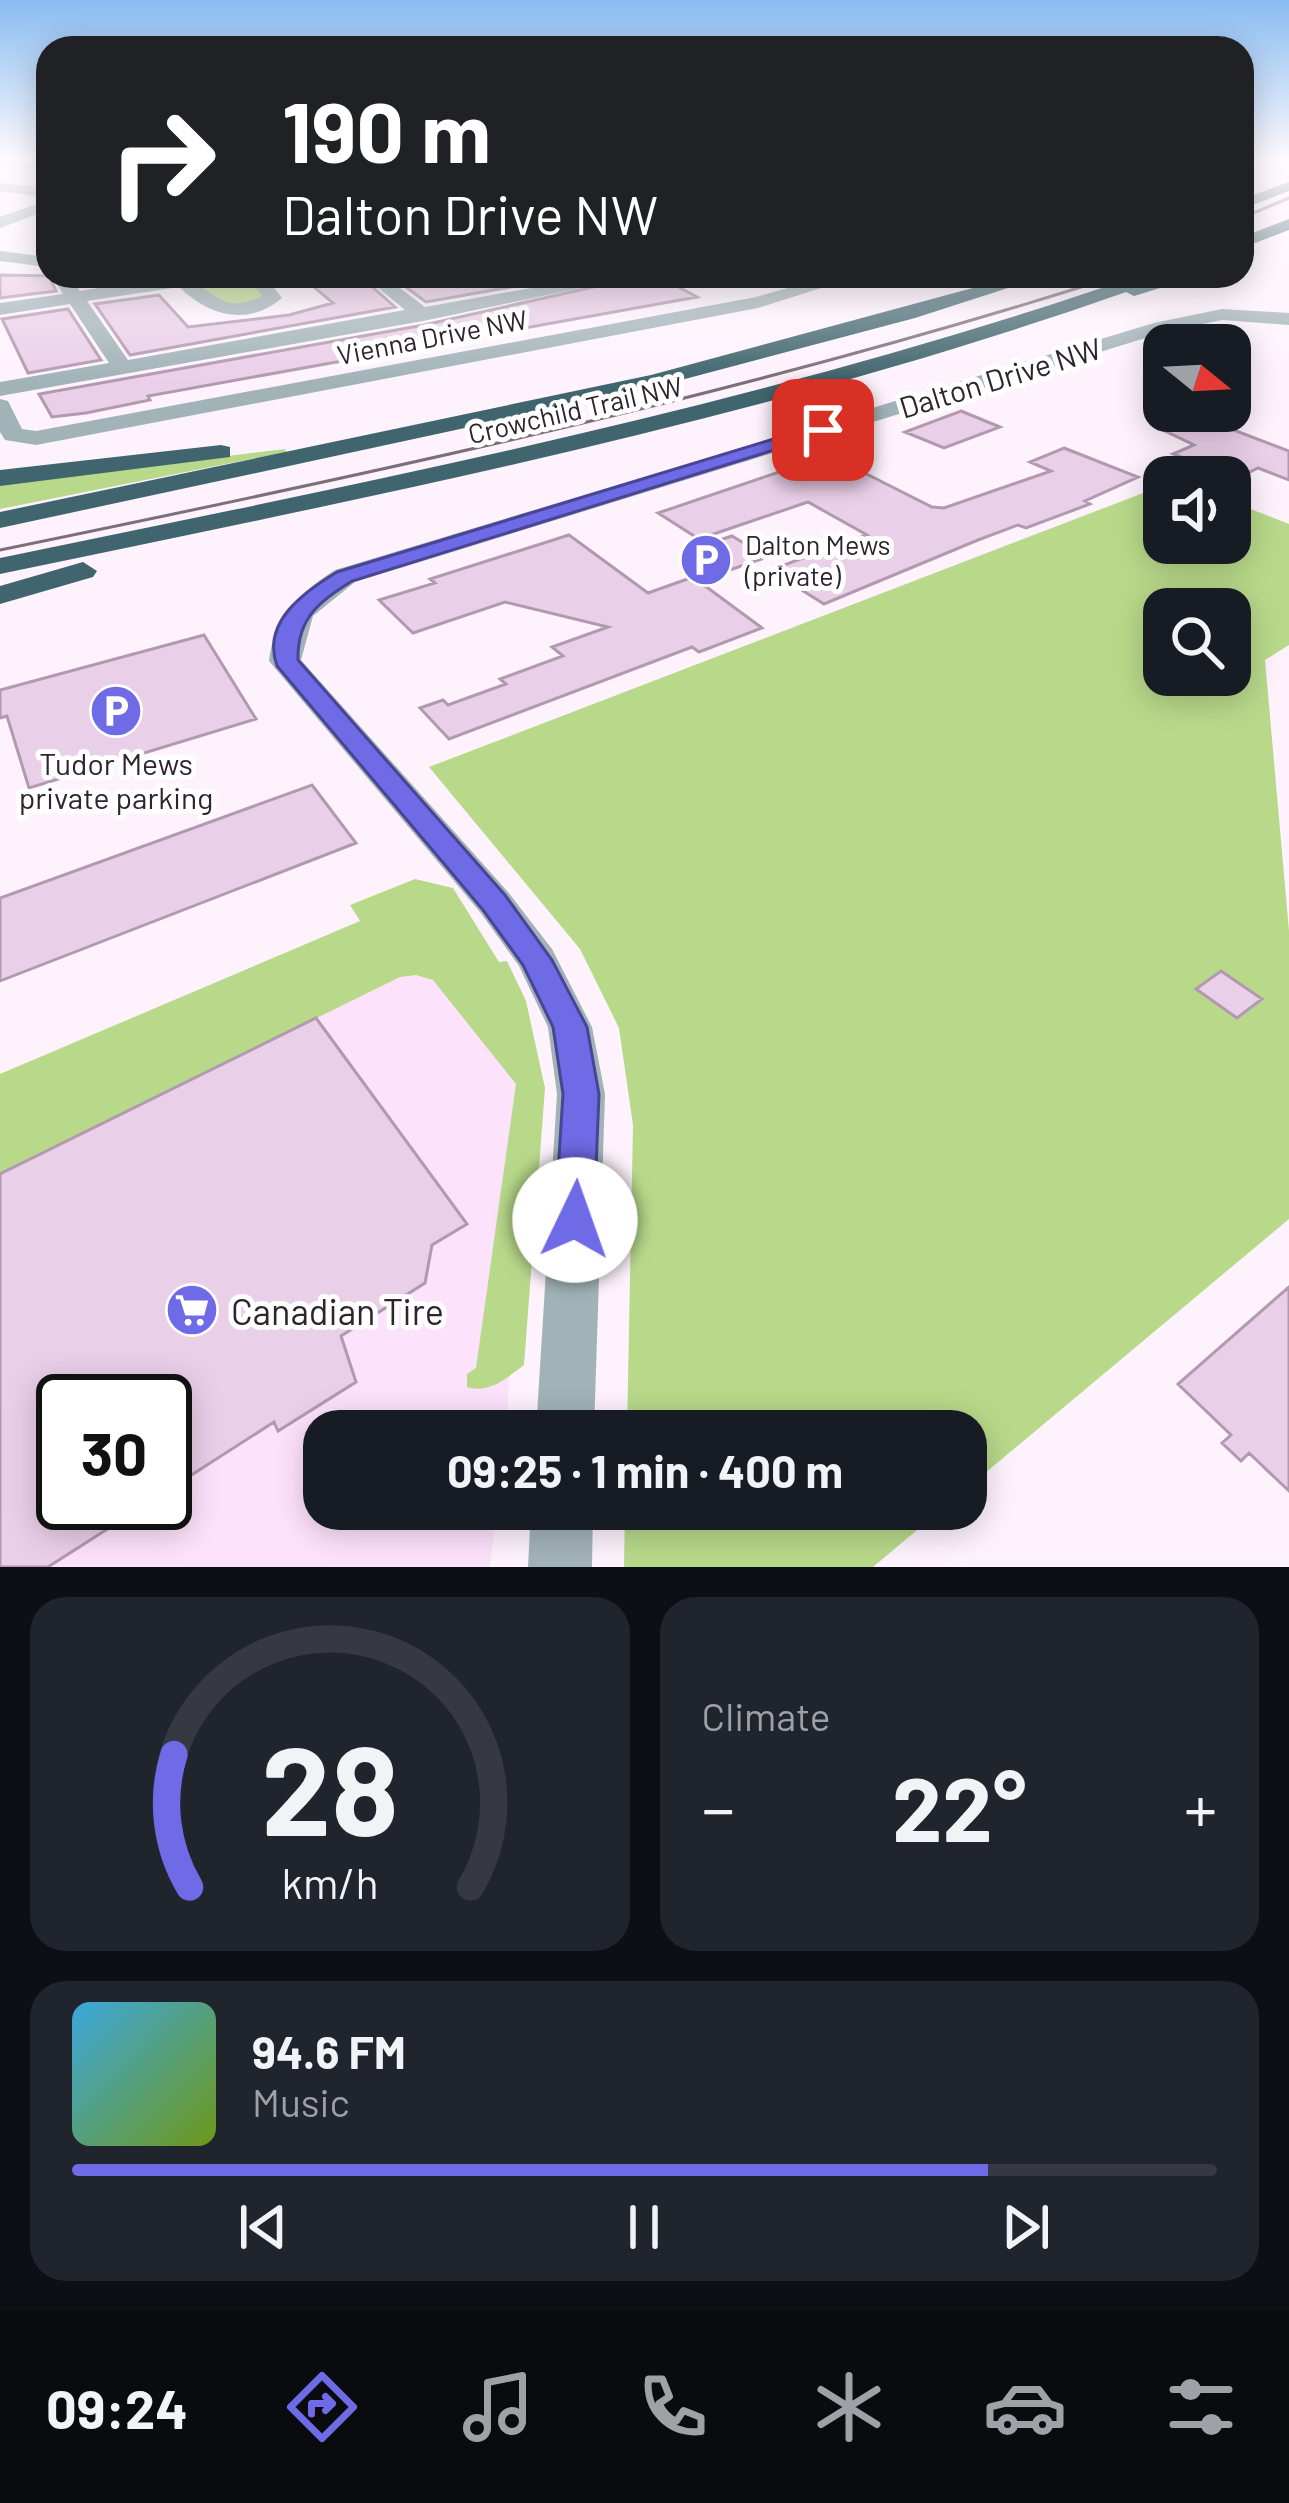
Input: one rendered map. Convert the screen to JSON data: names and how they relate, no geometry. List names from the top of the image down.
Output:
{
  "streets": {
    "highway": ["Crowchild Trail NW"],
    "street": ["Vienna Drive NW", "Dalton Drive NW"]
  },
  "places": {
    "parking": ["Dalton Mews (private)", "Tudor Mews private parking"],
    "supermarket": ["Canadian Tire"]
  },
  "north": "right",
  "page": {
    "turn": ["190 m", "Dalton Drive NW"],
    "limit": "30",
    "trip": "09:25 · 1 min · 400 m",
    "tile": "Climate",
    "heat": ["−", "22°", "+"],
    "song": ["94.6 FM", "Music"],
    "tabs": "09:24",
    "gauge": ["28", "km/h"]
  }
}
